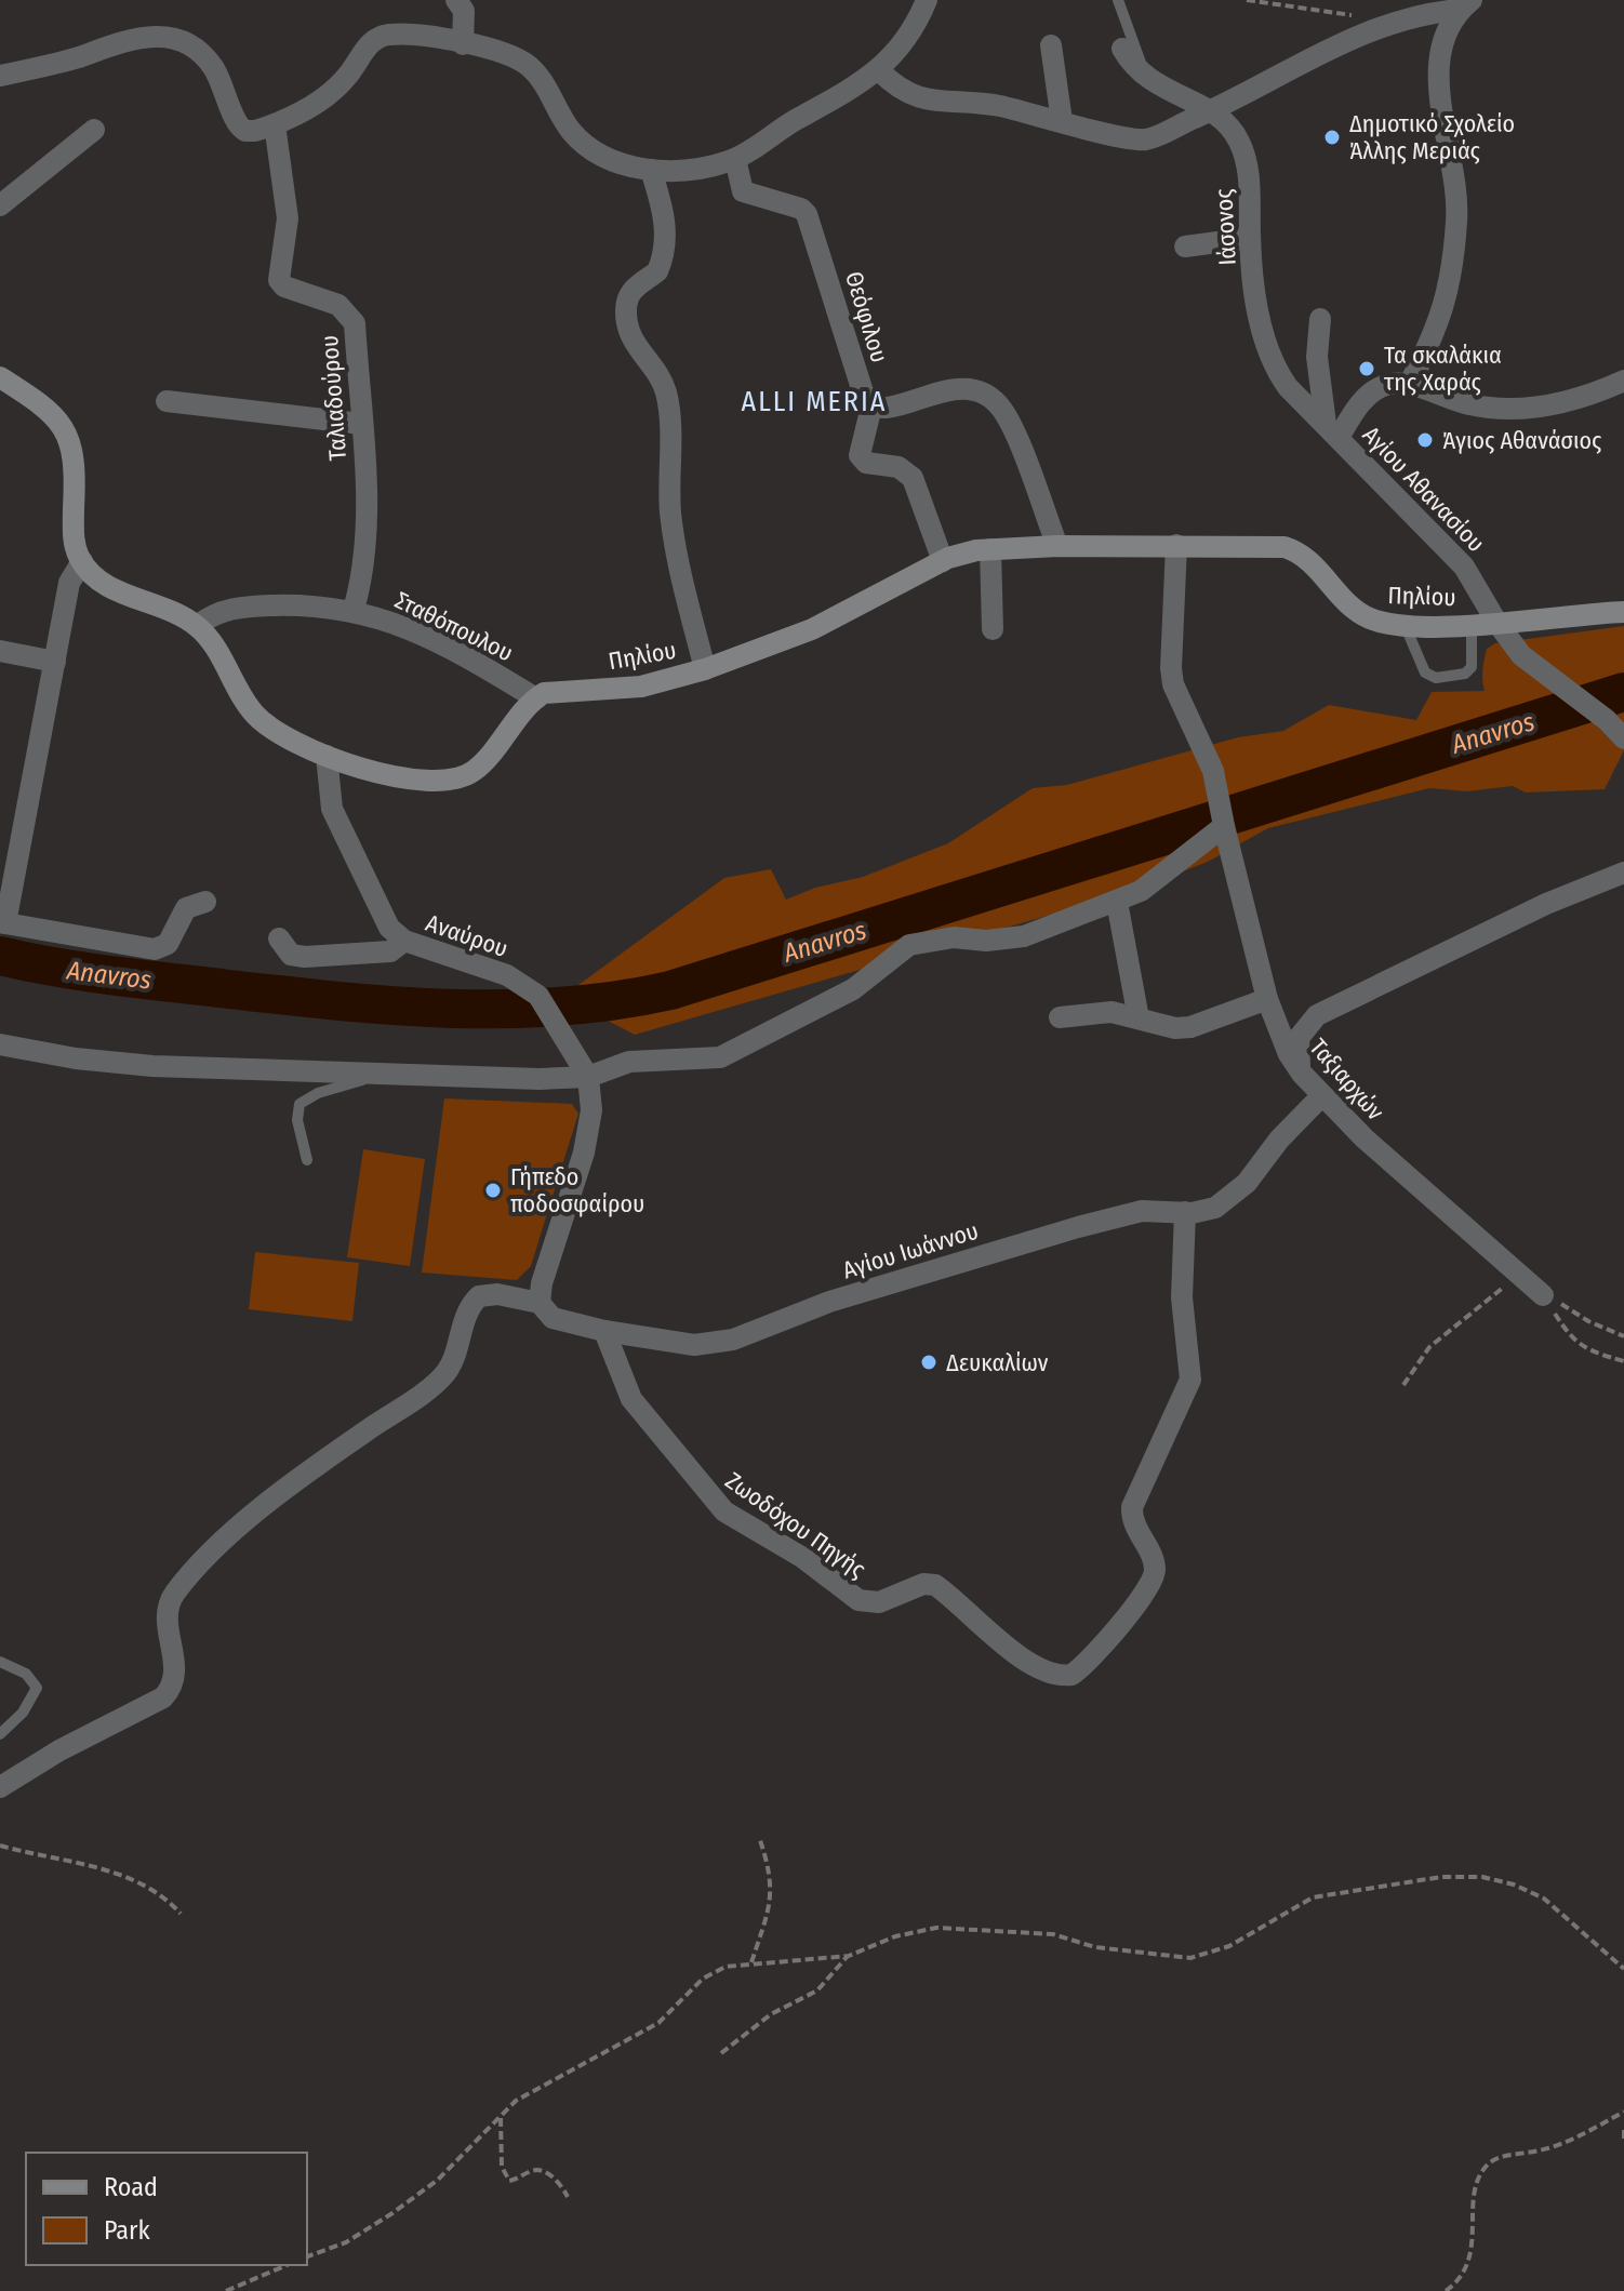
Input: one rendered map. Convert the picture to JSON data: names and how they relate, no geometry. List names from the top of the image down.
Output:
{
  "streets": {
    "main road": ["Πηλίου"],
    "street": [
      "Ιάσονος",
      "Θεόφιλου",
      "Ταλιαδούρου",
      "Αγίου Αθανασίου",
      "Σταθόπουλου",
      "Αναύρου",
      "Ταξιαρχών",
      "Αγίου Ιωάννου",
      "Ζωοδόχου Πηγής"
    ]
  },
  "crossings": [
    ["Ιάσονος", "Αγίου Αθανασίου"],
    ["Ταλιαδούρου", "Σταθόπουλου"],
    ["Αγίου Αθανασίου", "Πηλίου"],
    ["Πηλίου", "Σταθόπουλου"],
    ["Πηλίου", "Ταξιαρχών"],
    ["Αναύρου", "Αγίου Ιωάννου"],
    ["Ταξιαρχών", "Αγίου Ιωάννου"],
    ["Αγίου Ιωάννου", "Ζωοδόχου Πηγής"]
  ],
  "districts": ["ALLI MERIA"],
  "water": ["Anavros"],
  "places": [
    "Δημοτικό Σχολείο Άλλης Μεριάς",
    "Τα σκαλάκια της Χαράς",
    "Άγιος Αθανάσιος",
    "Γήπεδο ποδοσφαίρου",
    "Δευκαλίων"
  ],
  "legend": ["Road", "Park"]
}
